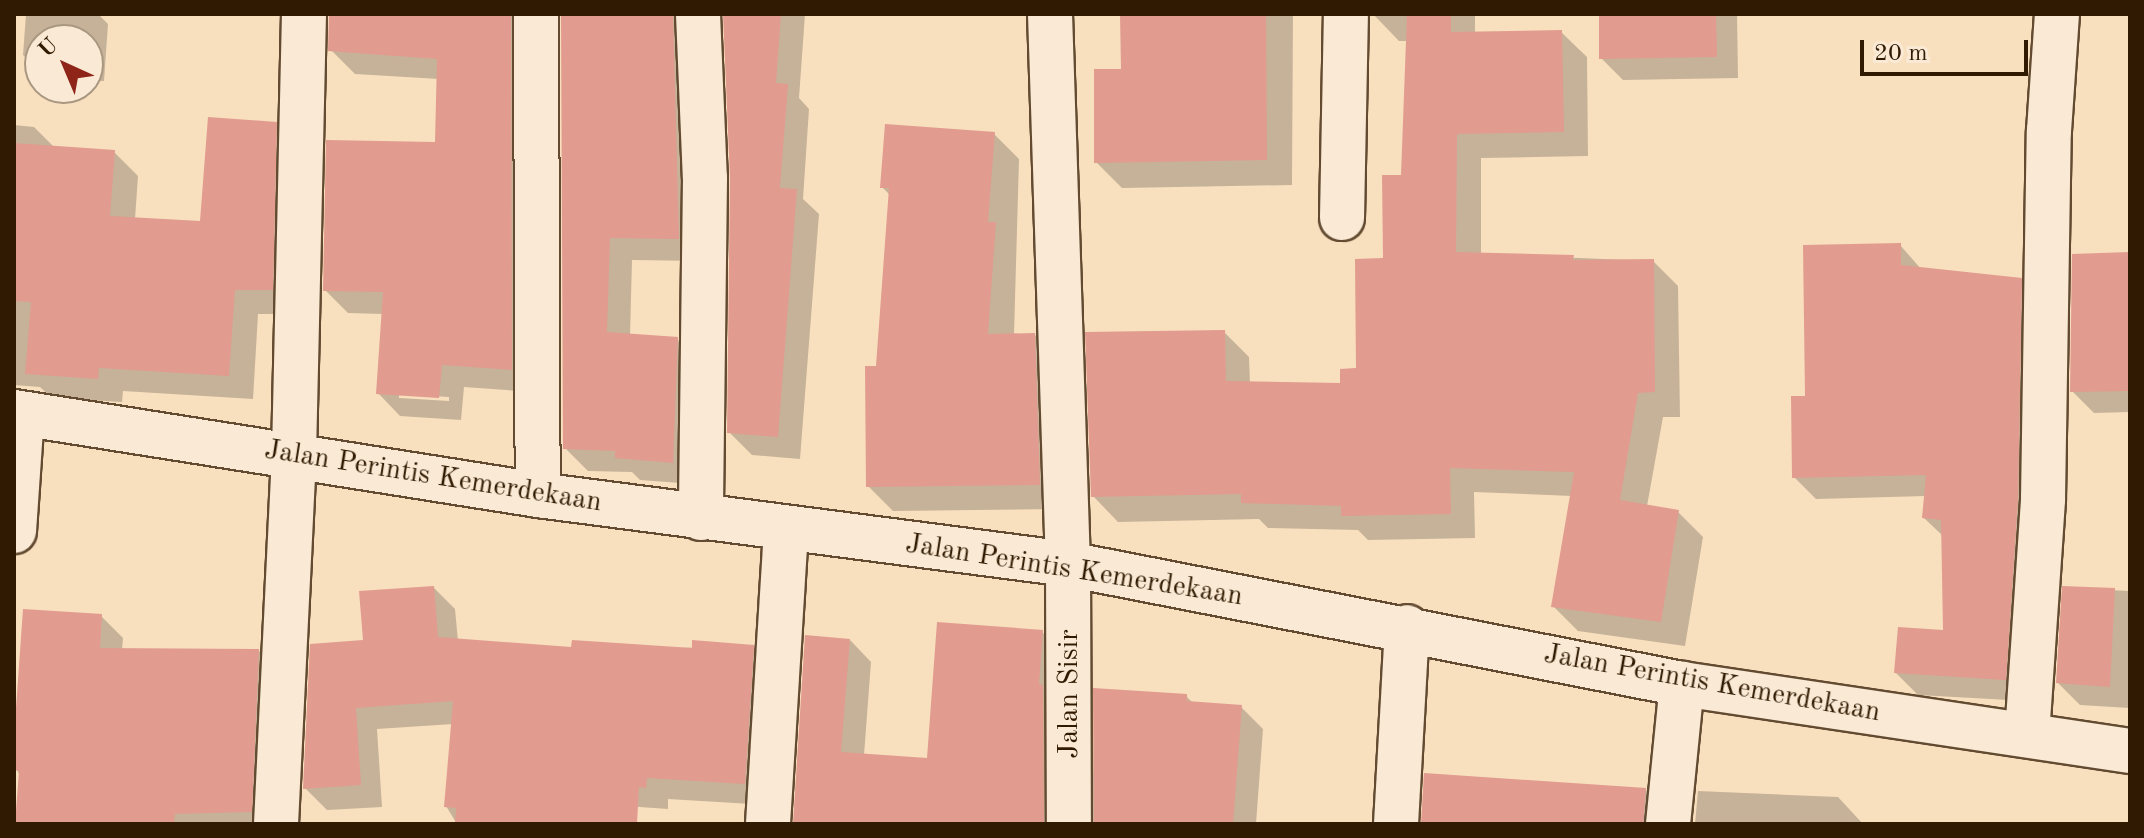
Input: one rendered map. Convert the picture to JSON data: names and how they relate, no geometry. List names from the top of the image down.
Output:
{
  "streets": {
    "street": ["Jalan Perintis Kemerdekaan", "Jalan Sisir"]
  },
  "crossings": [
    ["Jalan Perintis Kemerdekaan", "Jalan Sisir"]
  ],
  "scale_bar": "20 m",
  "north": "top left"
}
